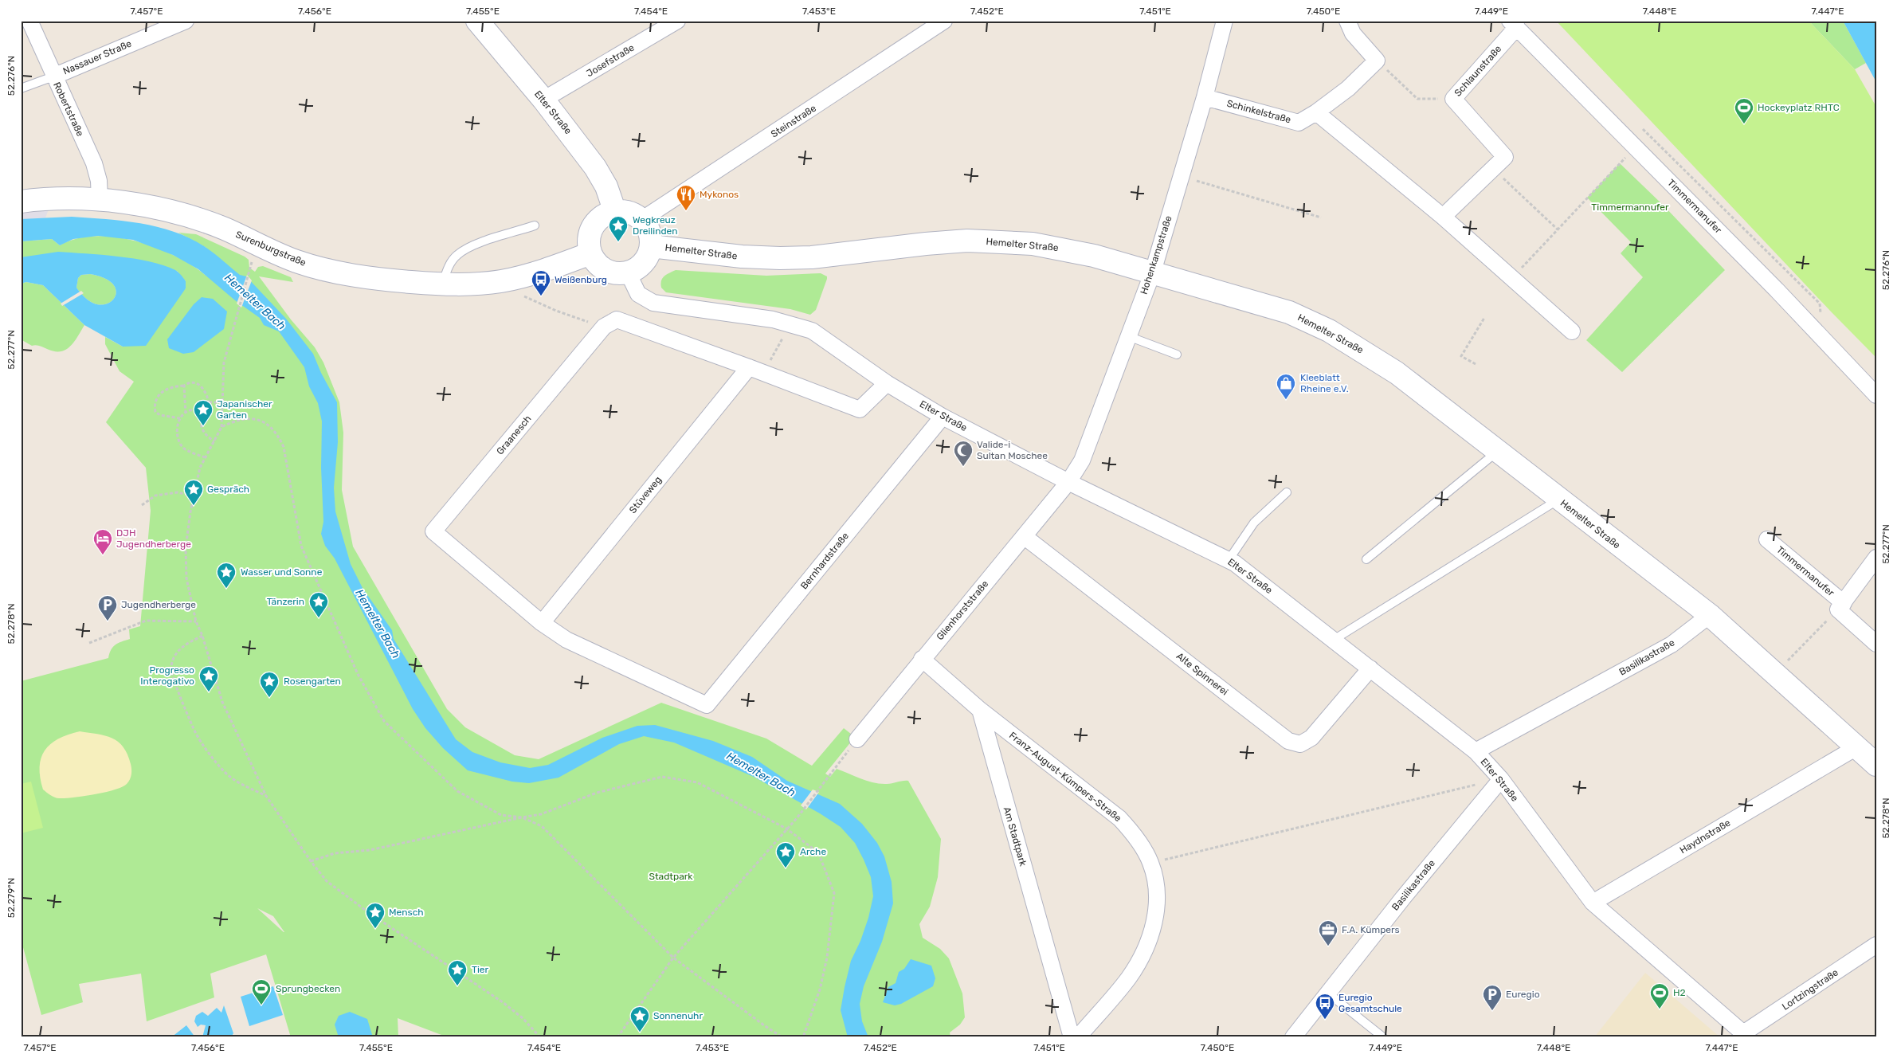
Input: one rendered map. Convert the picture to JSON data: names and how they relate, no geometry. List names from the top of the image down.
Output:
{
  "streets": {
    "main road": ["Elter Straße", "Hemelter Straße", "Surenburgstraße"],
    "street": [
      "Nassauer Straße",
      "Josefstraße",
      "Schlaunstraße",
      "Robertstraße",
      "Schinkelstraße",
      "Steinstraße",
      "Timmermanufer",
      "Hohenkampstraße",
      "Graanesch",
      "Stüveweg",
      "Bernhardstraße",
      "Glienhorststraße",
      "Basilikastraße",
      "Alte Spinnerei",
      "Franz-August-Kümpers-Straße",
      "Am Stadtpark",
      "Haydnstraße",
      "Lortzingstraße"
    ]
  },
  "crossings": [
    ["Nassauer Straße", "Robertstraße"],
    ["Josefstraße", "Elter Straße"],
    ["Schlaunstraße", "Timmermanufer"],
    ["Robertstraße", "Surenburgstraße"],
    ["Schinkelstraße", "Hohenkampstraße"],
    ["Elter Straße", "Steinstraße"],
    ["Elter Straße", "Hemelter Straße"],
    ["Elter Straße", "Surenburgstraße"],
    ["Elter Straße", "Hohenkampstraße"],
    ["Elter Straße", "Bernhardstraße"],
    ["Elter Straße", "Glienhorststraße"],
    ["Elter Straße", "Basilikastraße"],
    ["Elter Straße", "Alte Spinnerei"],
    ["Elter Straße", "Haydnstraße"],
    ["Elter Straße", "Lortzingstraße"],
    ["Steinstraße", "Hemelter Straße"],
    ["Steinstraße", "Surenburgstraße"],
    ["Hemelter Straße", "Surenburgstraße"],
    ["Hemelter Straße", "Hohenkampstraße"],
    ["Hemelter Straße", "Basilikastraße"],
    ["Hemelter Straße", "Haydnstraße"],
    ["Hohenkampstraße", "Glienhorststraße"],
    ["Graanesch", "Stüveweg"],
    ["Graanesch", "Bernhardstraße"],
    ["Glienhorststraße", "Alte Spinnerei"],
    ["Franz-August-Kümpers-Straße", "Am Stadtpark"]
  ],
  "water": ["Hemelter Bach"],
  "parks": ["Timmermannufer", "Stadtpark"],
  "places": {
    "sports": ["Hockeyplatz RHTC", "Sprungbecken", "H2"],
    "restaurant": ["Mykonos"],
    "place": [
      "Wegkreuz Dreilinden",
      "Japanischer Garten",
      "Gespräch",
      "Wasser und Sonne",
      "Tänzerin",
      "Progresso Interogativo",
      "Rosengarten",
      "Arche",
      "Mensch",
      "Tier",
      "Sonnenuhr"
    ],
    "bus stop": ["Weißenburg", "Euregio Gesamtschule"],
    "shop": ["Kleeblatt Rheine e.V."],
    "mosque": ["Valide-i Sultan Moschee"],
    "hotel": ["DJH Jugendherberge"],
    "parking": ["Jugendherberge", "Euregio"],
    "office": ["F.A. Kümpers"]
  },
  "coordinates": [
    "7.457°E",
    "7.456°E",
    "7.455°E",
    "7.454°E",
    "7.453°E",
    "7.452°E",
    "7.451°E",
    "7.450°E",
    "7.449°E",
    "7.448°E",
    "7.447°E",
    "52.276°N",
    "52.277°N",
    "52.278°N",
    "52.279°N"
  ]
}
